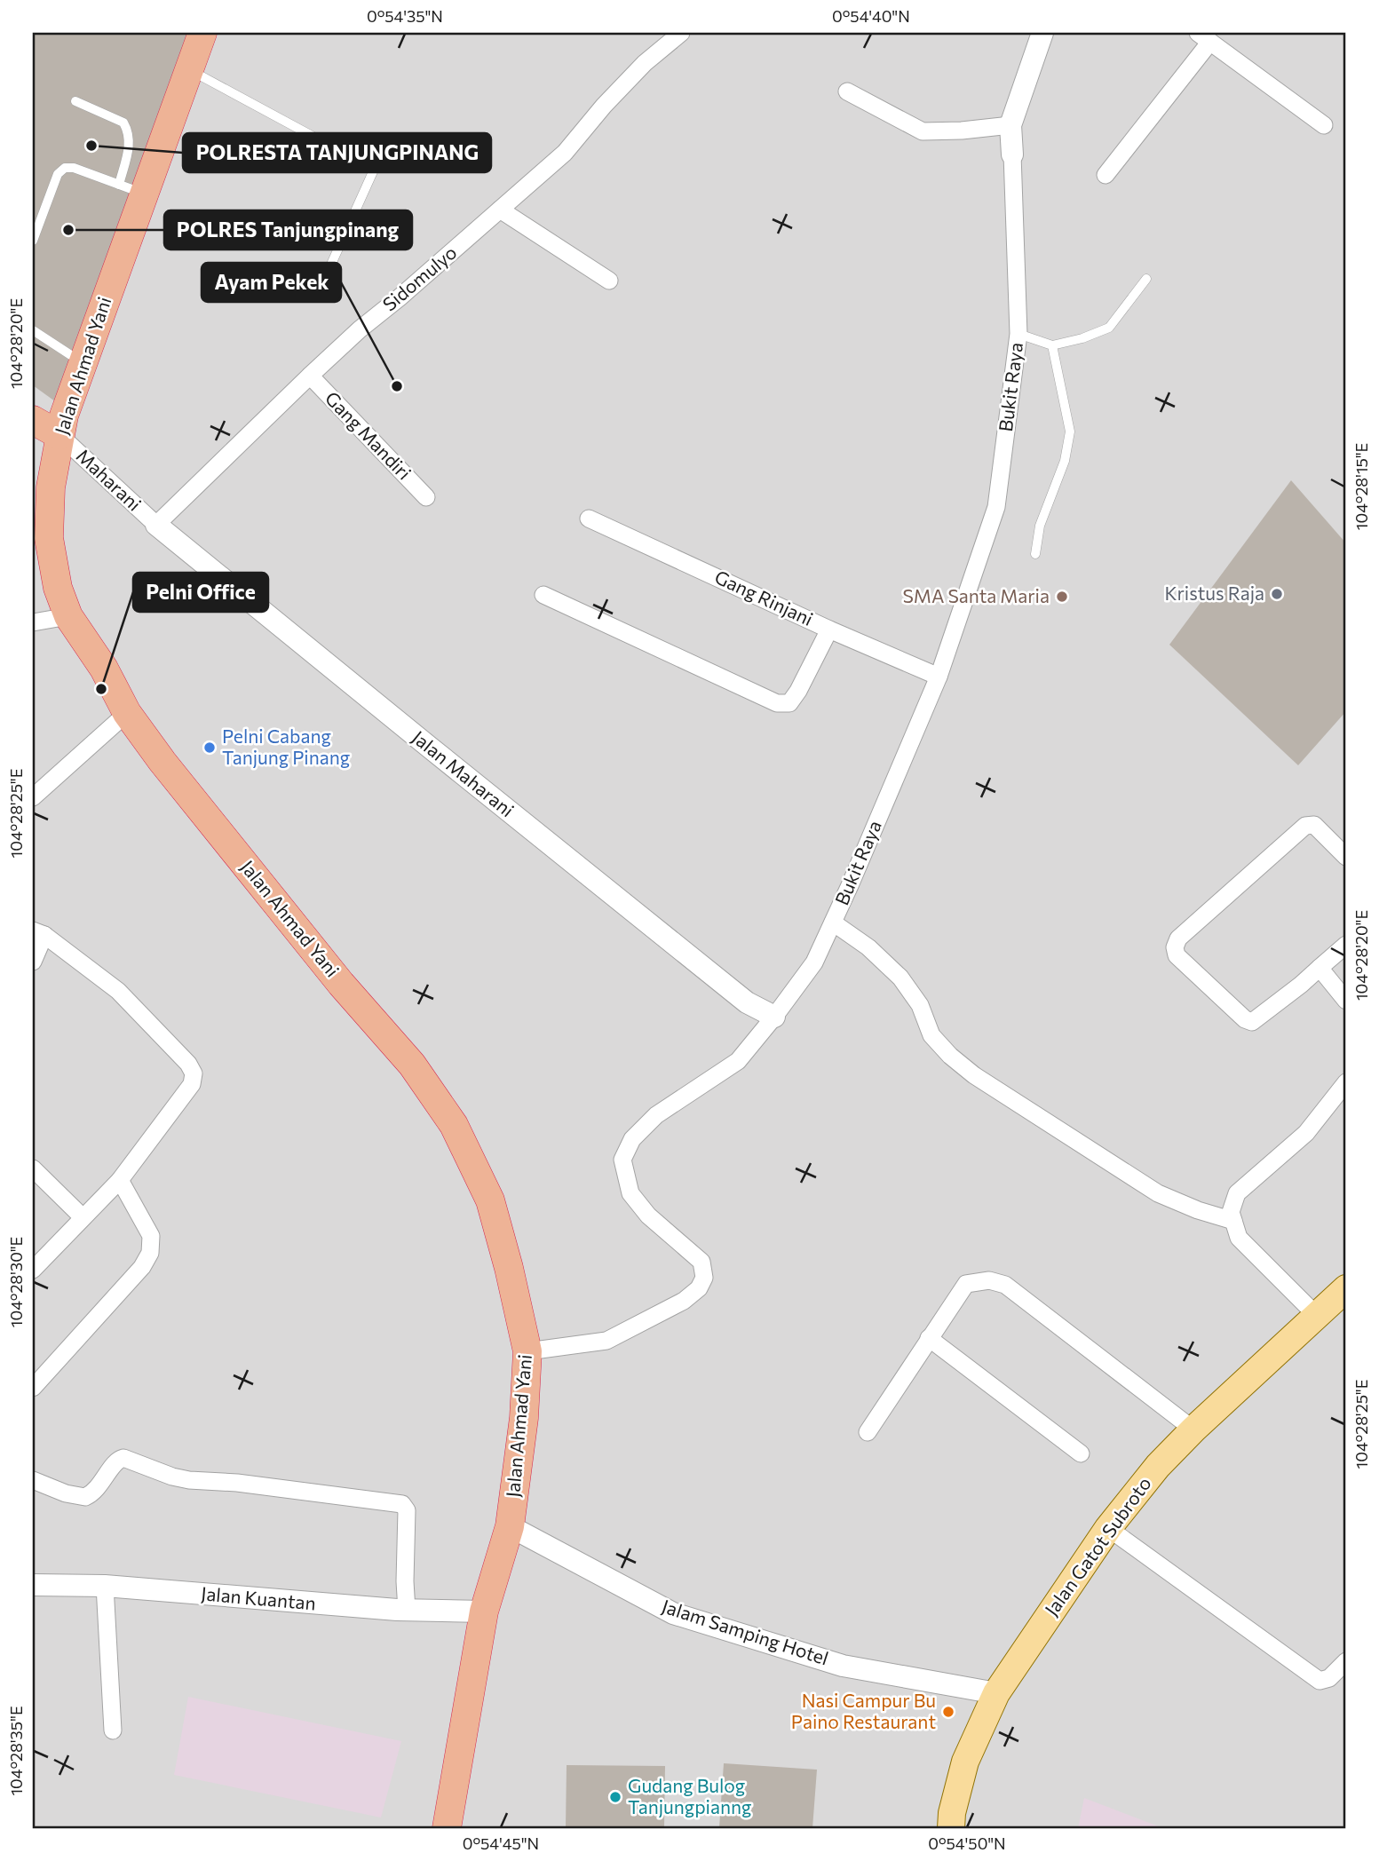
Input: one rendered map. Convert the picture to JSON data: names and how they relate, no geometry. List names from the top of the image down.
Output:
{
  "streets": {
    "highway": ["Jalan Ahmad Yani"],
    "main road": ["Jalan Gatot Subroto"],
    "street": [
      "Sidomulyo",
      "Bukit Raya",
      "Gang Mandiri",
      "Maharani",
      "Gang Rinjani",
      "Jalan Maharani",
      "Jalan Kuantan",
      "Jalam Samping Hotel"
    ]
  },
  "crossings": [
    ["Sidomulyo", "Gang Mandiri"],
    ["Sidomulyo", "Maharani"],
    ["Sidomulyo", "Jalan Maharani"],
    ["Jalan Ahmad Yani", "Bukit Raya"],
    ["Jalan Ahmad Yani", "Maharani"],
    ["Jalan Ahmad Yani", "Jalan Kuantan"],
    ["Jalan Ahmad Yani", "Jalam Samping Hotel"],
    ["Bukit Raya", "Gang Rinjani"],
    ["Bukit Raya", "Jalan Maharani"],
    ["Maharani", "Jalan Maharani"],
    ["Jalan Gatot Subroto", "Jalam Samping Hotel"]
  ],
  "places": [
    "POLRESTA TANJUNGPINANG",
    "POLRES Tanjungpinang",
    "Ayam Pekek",
    "Kristus Raja",
    "SMA Santa Maria",
    "Pelni Office",
    "Pelni Cabang Tanjung Pinang",
    "Nasi Campur Bu Paino Restaurant",
    "Gudang Bulog Tanjungpianng"
  ],
  "coordinates": [
    "0°54'35\"N",
    "0°54'40\"N",
    "104°28'20\"E",
    "104°28'15\"E",
    "104°28'25\"E",
    "104°28'30\"E",
    "104°28'35\"E",
    "0°54'45\"N",
    "0°54'50\"N"
  ]
}
